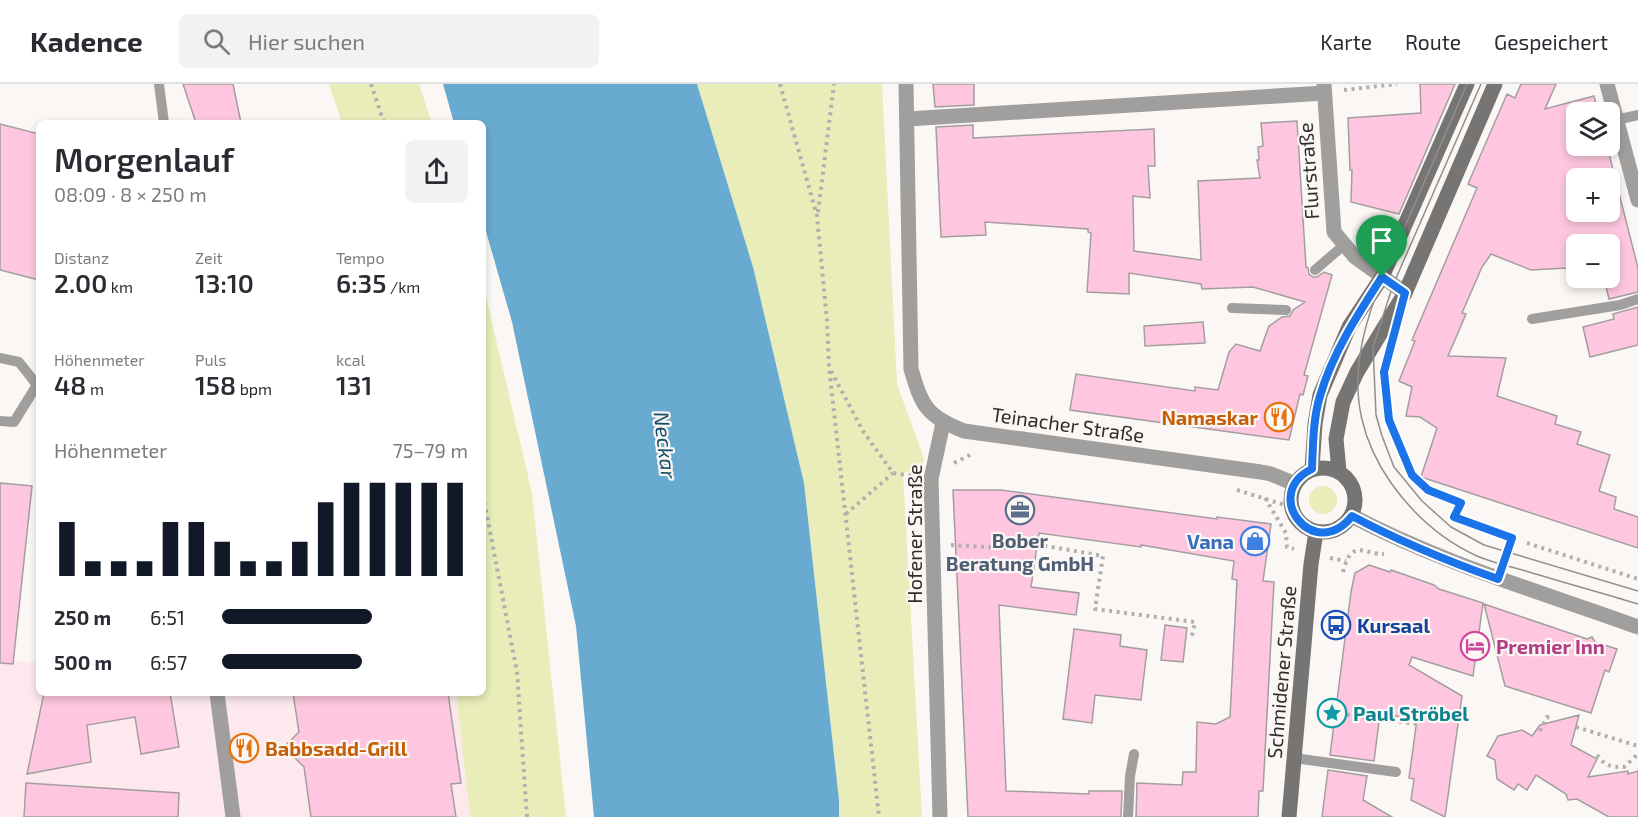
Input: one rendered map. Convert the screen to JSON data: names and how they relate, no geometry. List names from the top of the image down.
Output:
{
  "streets": {
    "main road": ["Schmidener Straße"],
    "street": ["Flurstraße", "Teinacher Straße", "Hofener Straße"]
  },
  "crossings": [
    ["Teinacher Straße", "Hofener Straße"],
    ["Teinacher Straße", "Schmidener Straße"]
  ],
  "water": ["Neckar"],
  "places": {
    "restaurant": ["Namaskar", "Babbsadd-Grill"],
    "office": ["Bober Beratung GmbH"],
    "shop": ["Vana"],
    "bus stop": ["Kursaal"],
    "hotel": ["Premier Inn"],
    "place": ["Paul Ströbel"]
  },
  "page": {
    "header": "Kadence",
    "search": "Hier suchen",
    "nav": ["Karte", "Route", "Gespeichert"],
    "map_buttons": ["+", "−"],
    "heading": ["Morgenlauf", "08:09 · 8 × 250 m"],
    "stats": [
      ["Distanz", "2.00 km"],
      ["Zeit", "13:10"],
      ["Tempo", "6:35 /km"],
      ["Höhenmeter", "48 m"],
      ["Puls", "158 bpm"],
      ["kcal", "131"]
    ],
    "chart": ["Höhenmeter", "75–79 m"],
    "list": [
      {
        "name": "250 m",
        "note": "6:51"
      },
      {
        "name": "500 m",
        "note": "6:57"
      }
    ]
  }
}
